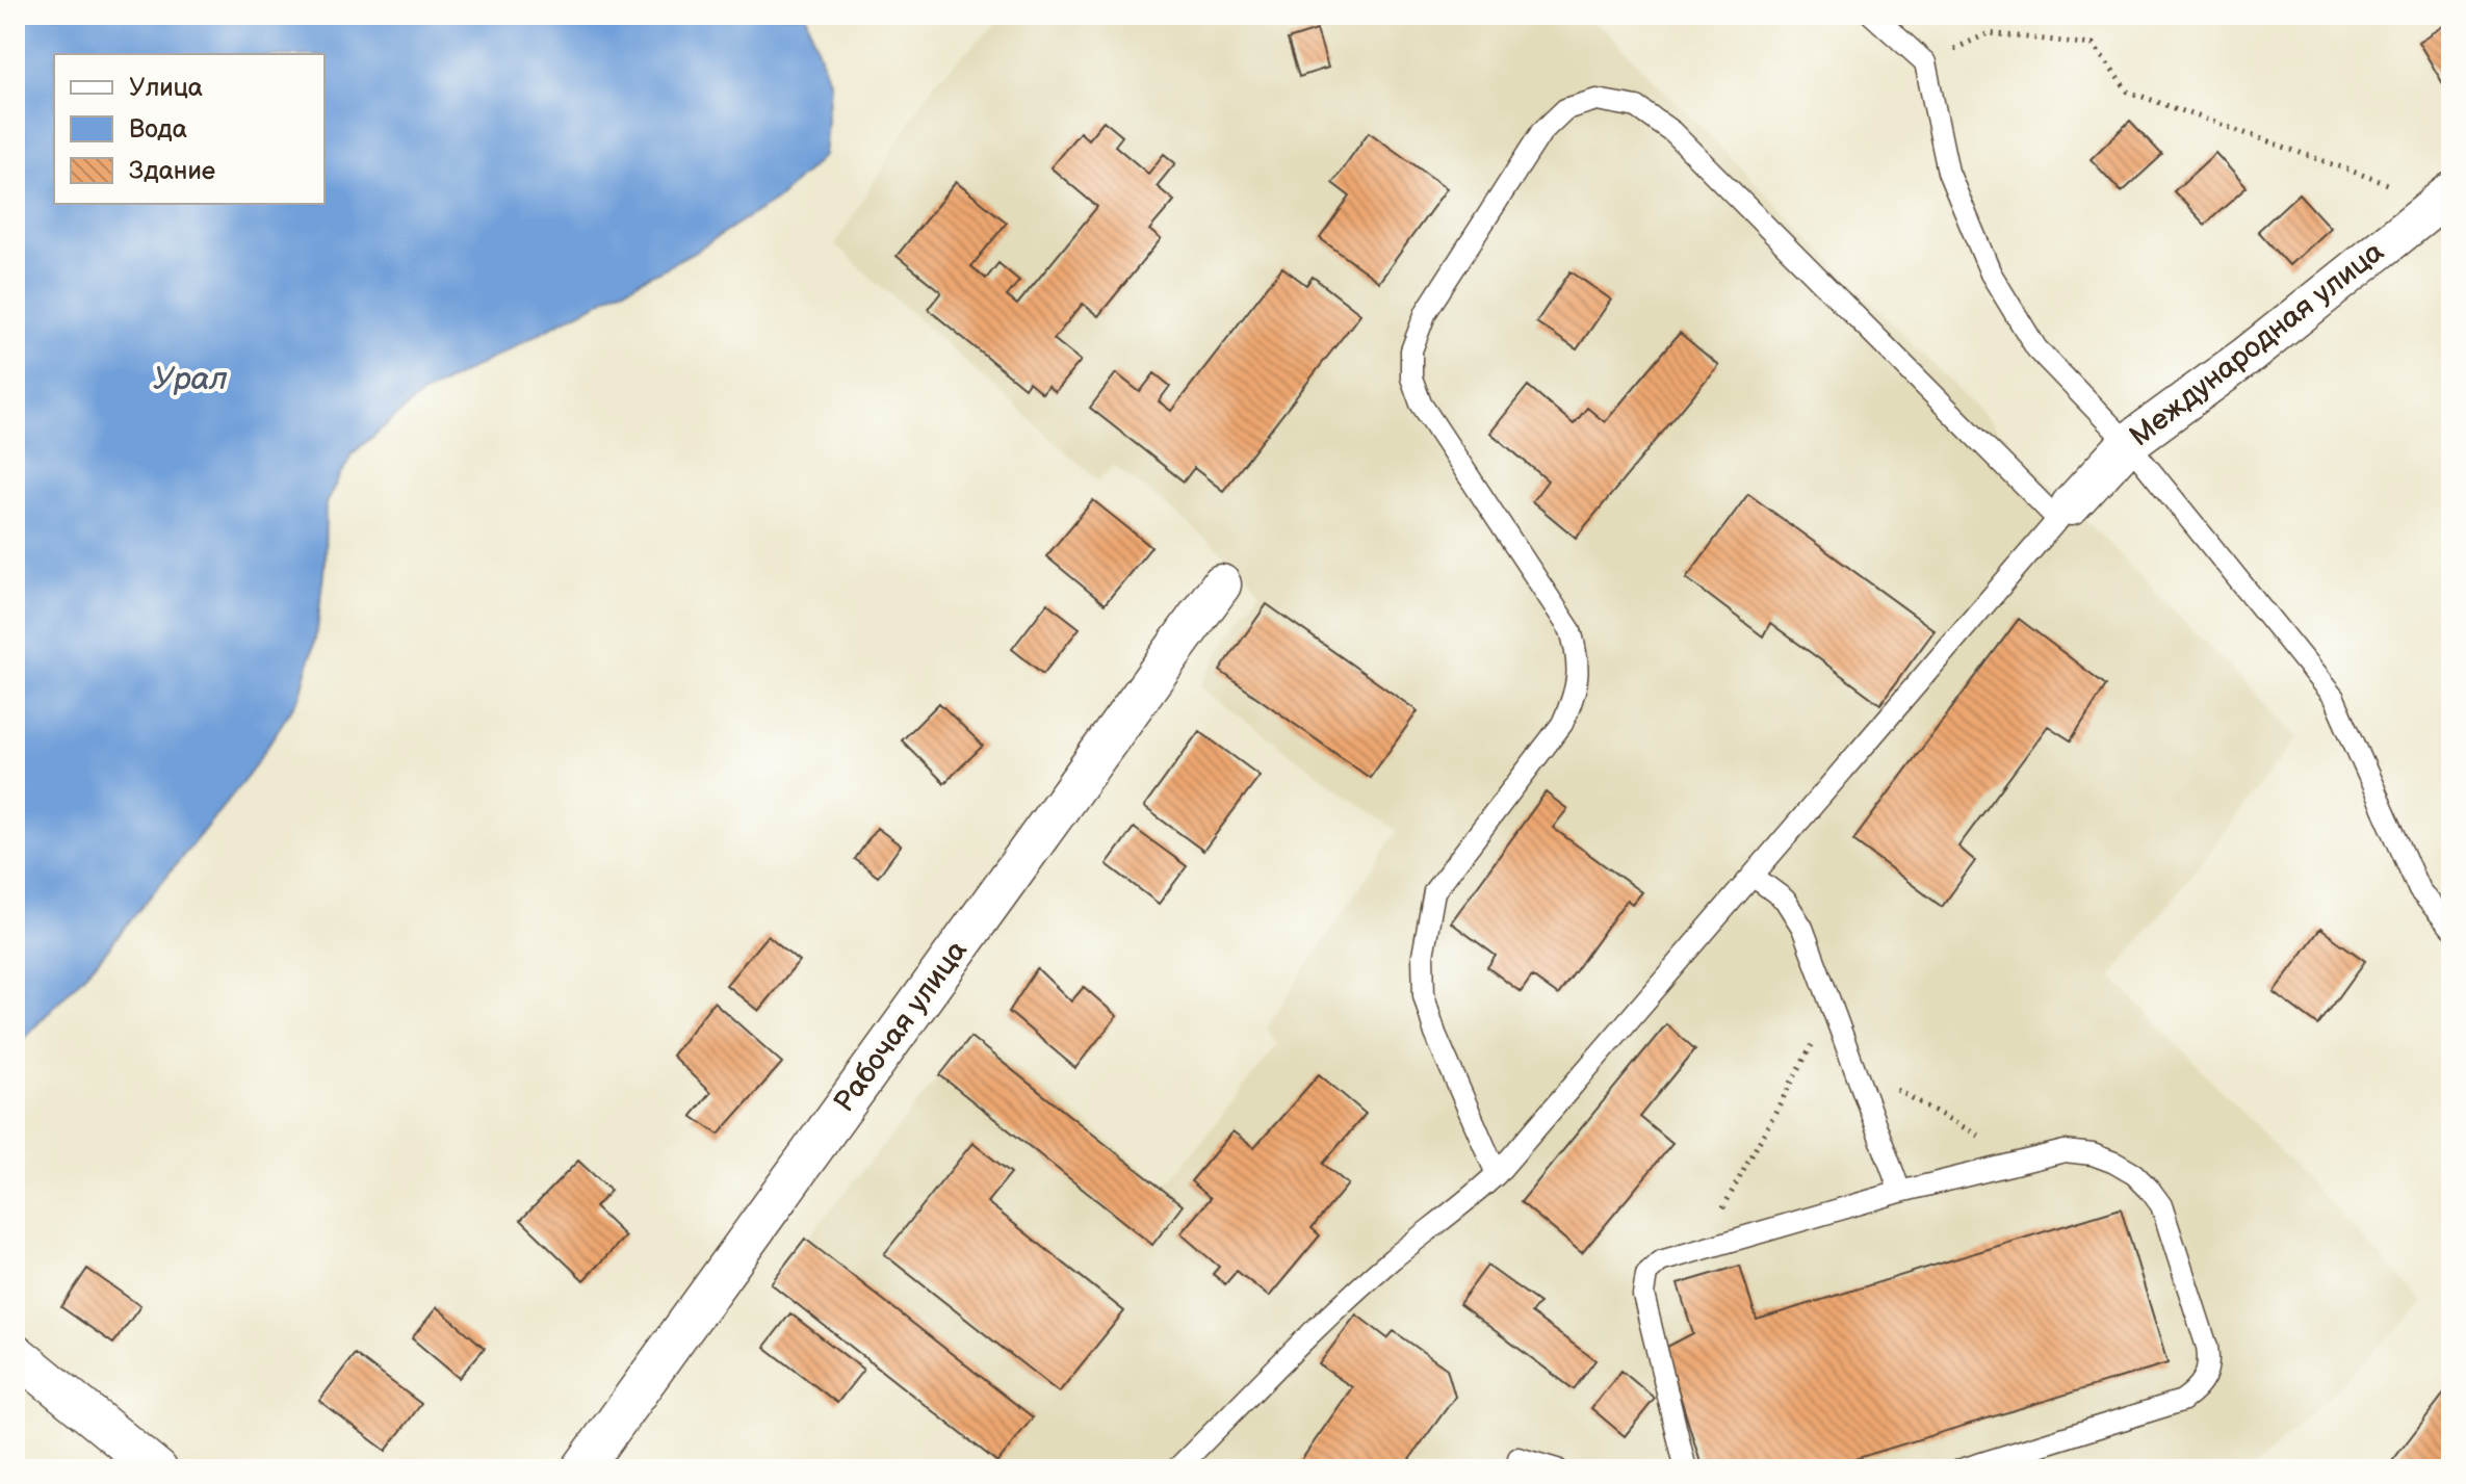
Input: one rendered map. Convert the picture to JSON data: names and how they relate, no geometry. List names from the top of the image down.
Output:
{
  "streets": {
    "street": ["Международная улица", "Рабочая улица"]
  },
  "water": ["Урал"],
  "legend": ["Улица", "Вода", "Здание"]
}
